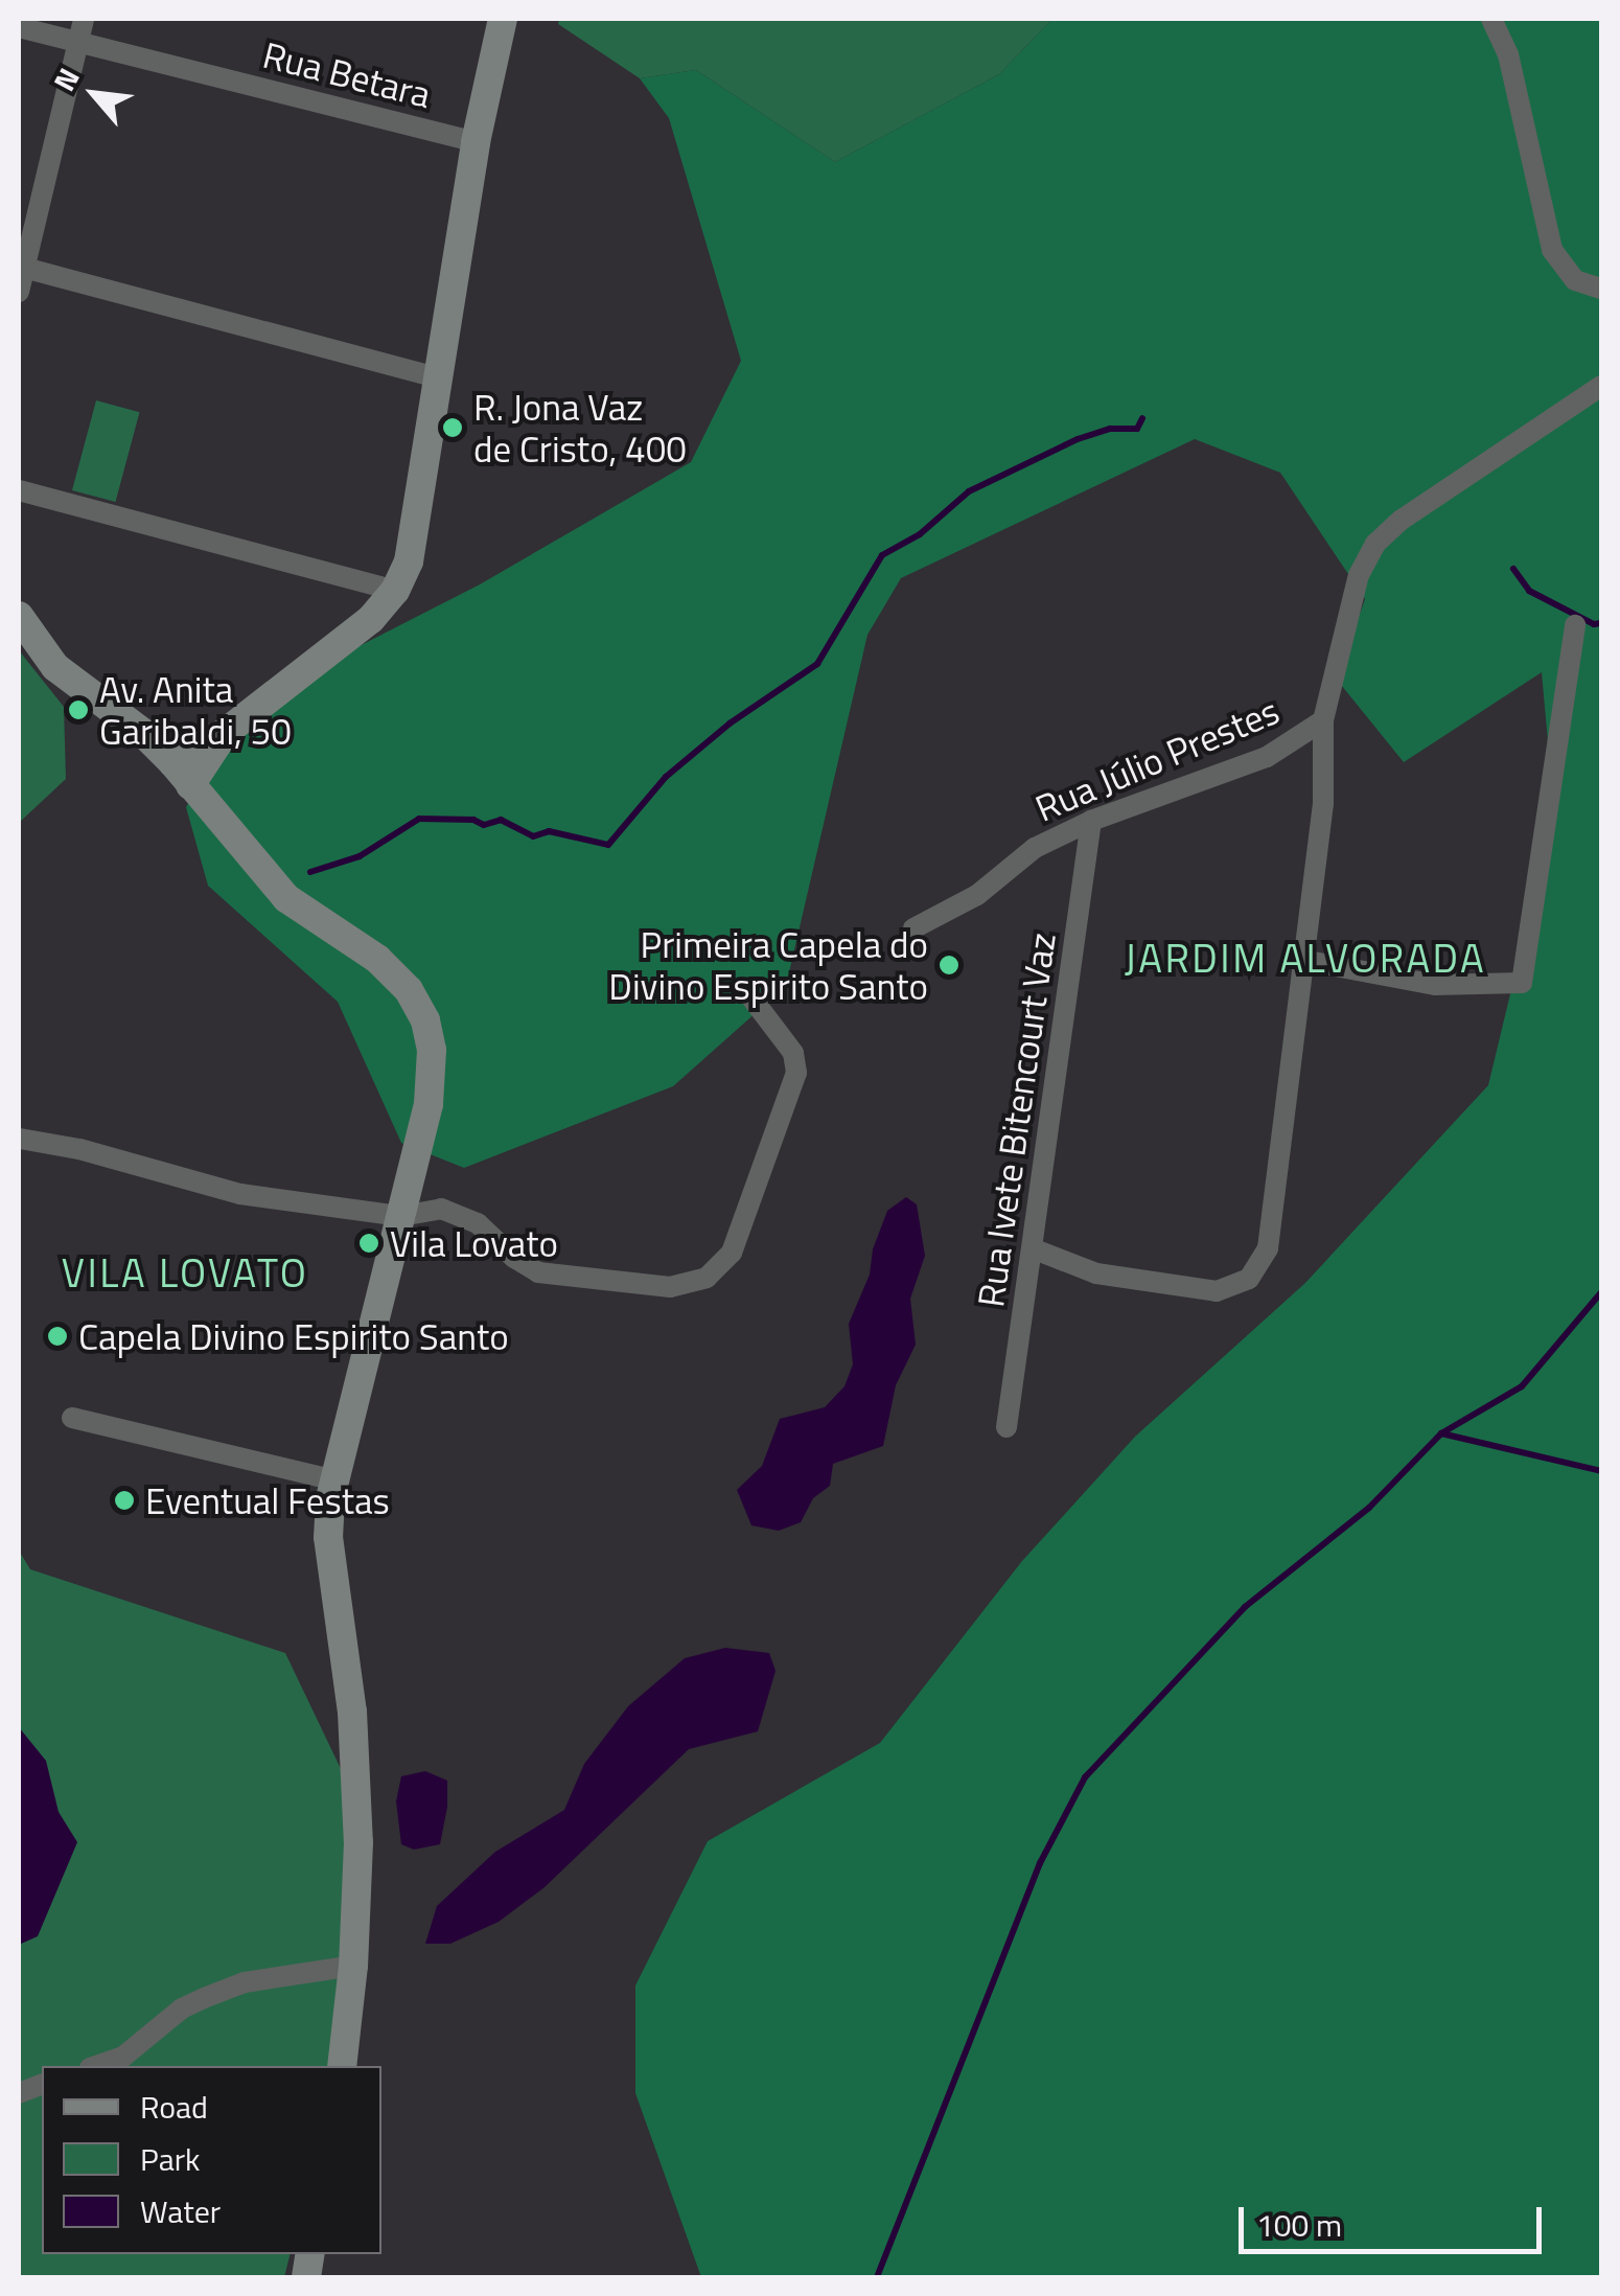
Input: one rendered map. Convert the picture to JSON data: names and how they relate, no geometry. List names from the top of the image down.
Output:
{
  "streets": {
    "street": ["Rua Betara", "Rua Júlio Prestes", "Rua Ivete Bitencourt Vaz"]
  },
  "crossings": [
    ["Rua Júlio Prestes", "Rua Ivete Bitencourt Vaz"]
  ],
  "districts": ["JARDIM ALVORADA", "VILA LOVATO"],
  "places": [
    "R. Jona Vaz de Cristo, 400",
    "Av. Anita Garibaldi, 50",
    "Primeira Capela do Divino Espirito Santo",
    "Vila Lovato",
    "Capela Divino Espirito Santo",
    "Eventual Festas"
  ],
  "legend": ["Road", "Park", "Water"],
  "scale_bar": "100 m",
  "north": "top left"
}
